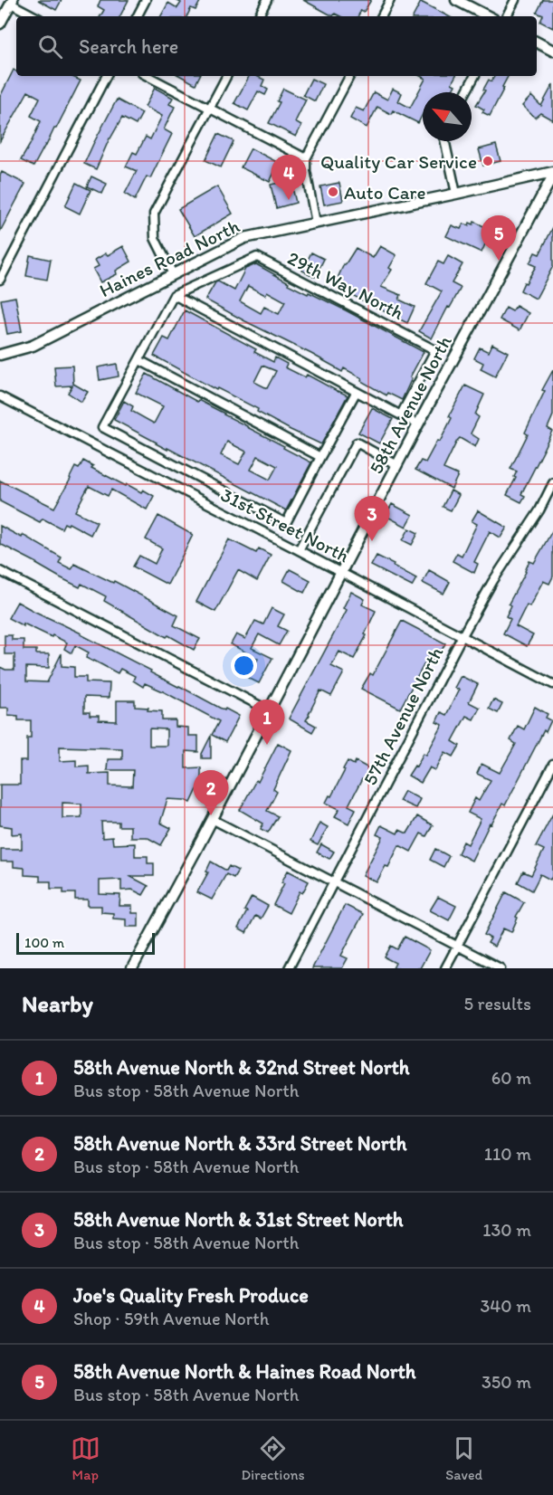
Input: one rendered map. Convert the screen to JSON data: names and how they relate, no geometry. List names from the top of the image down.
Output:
{
  "streets": {
    "street": [
      "Haines Road North",
      "29th Way North",
      "58th Avenue North",
      "31st Street North",
      "57th Avenue North"
    ]
  },
  "crossings": [
    ["Haines Road North", "58th Avenue North"],
    ["58th Avenue North", "31st Street North"],
    ["31st Street North", "57th Avenue North"]
  ],
  "places": ["Quality Car Service", "Auto Care"],
  "scale_bar": "100 m",
  "north": "top left",
  "page": {
    "search": "Search here",
    "pins": [
      "4",
      "5",
      "3",
      "1",
      "2"
    ],
    "scale": "100 m",
    "heading": ["Nearby", "5 results"],
    "list": [
      {
        "mark": "1",
        "name": "58th Avenue North & 32nd Street North",
        "note": "Bus stop · 58th Avenue North",
        "value": "60 m"
      },
      {
        "mark": "2",
        "name": "58th Avenue North & 33rd Street North",
        "note": "Bus stop · 58th Avenue North",
        "value": "110 m"
      },
      {
        "mark": "3",
        "name": "58th Avenue North & 31st Street North",
        "note": "Bus stop · 58th Avenue North",
        "value": "130 m"
      },
      {
        "mark": "4",
        "name": "Joe's Quality Fresh Produce",
        "note": "Shop · 59th Avenue North",
        "value": "340 m"
      },
      {
        "mark": "5",
        "name": "58th Avenue North & Haines Road North",
        "note": "Bus stop · 58th Avenue North",
        "value": "350 m"
      }
    ],
    "nav": ["Map", "Directions", "Saved"]
  }
}
